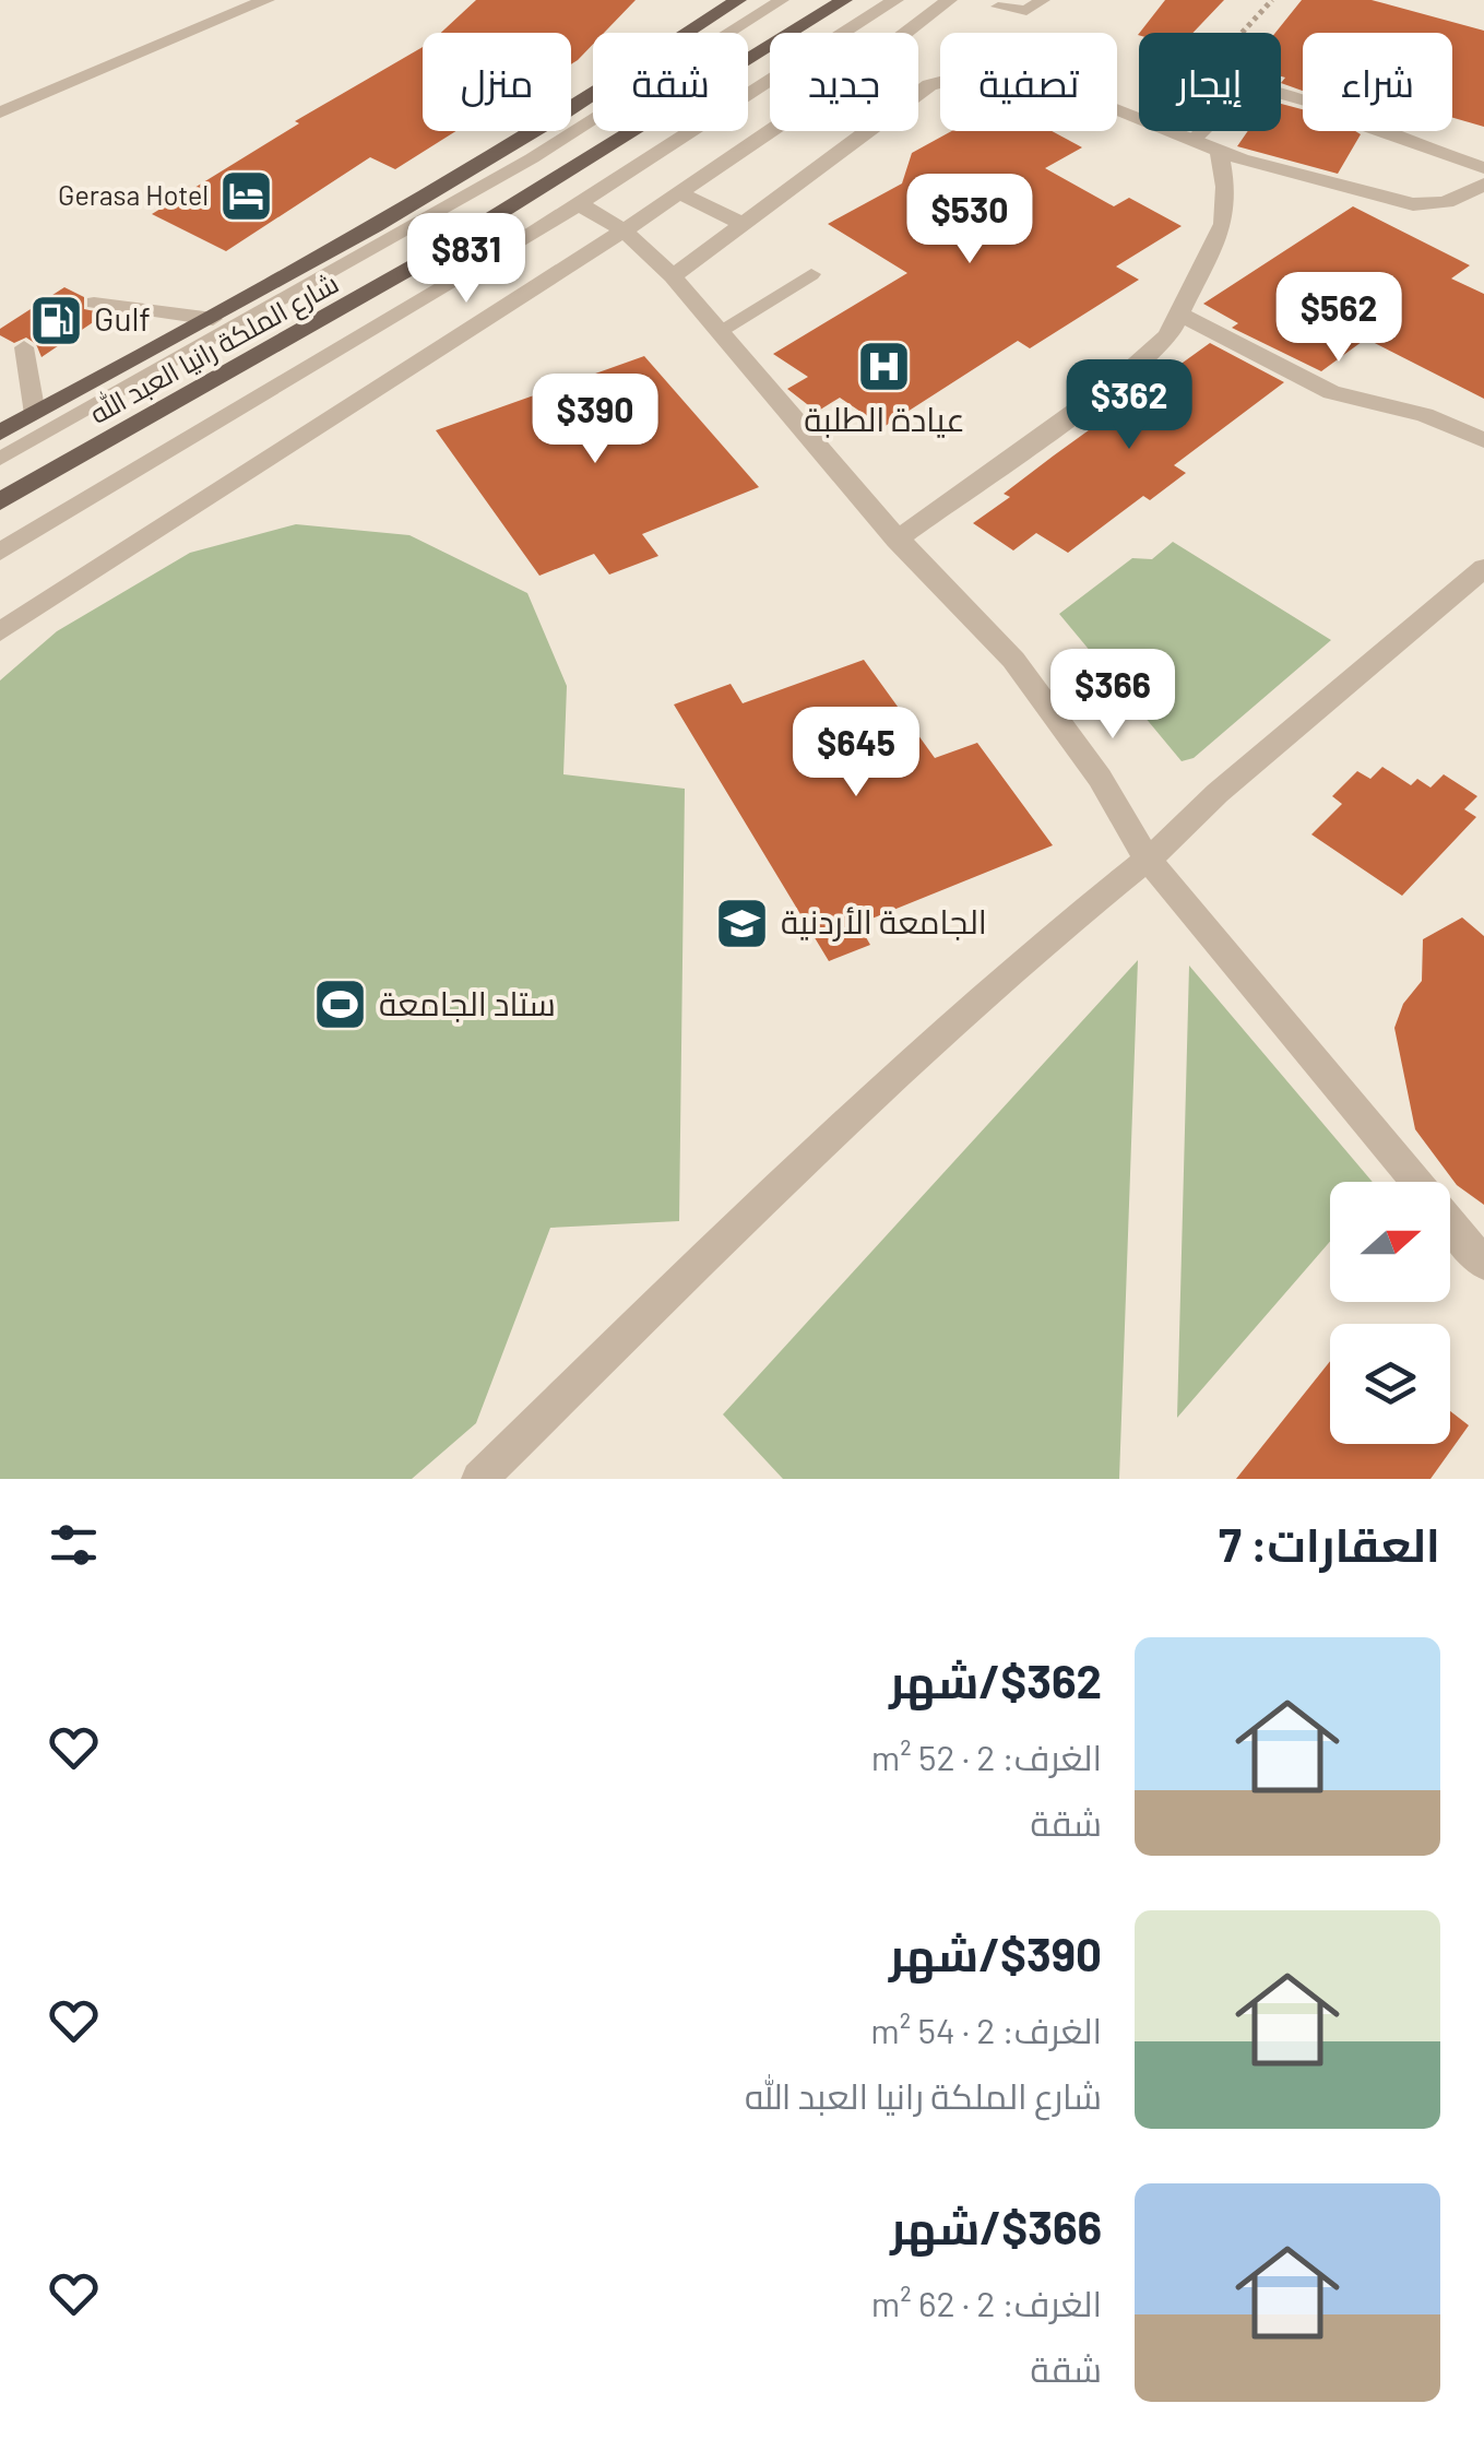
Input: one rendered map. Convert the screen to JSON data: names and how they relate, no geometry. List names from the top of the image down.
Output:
{
  "streets": {
    "main road": ["شارع الملكة رانيا العبد الله"]
  },
  "places": {
    "hotel": ["Gerasa Hotel"],
    "fuel station": ["Gulf"],
    "hospital": ["عيادة الطلبة"],
    "school or university": ["الجامعة الأردنية"],
    "sports": ["ستاد الجامعة"]
  },
  "north": "right",
  "page": {
    "chip": [
      "شراء",
      "إيجار",
      "تصفية",
      "جديد",
      "شقة",
      "منزل"
    ],
    "price": [
      "$530",
      "$831",
      "$562",
      "$362",
      "$390",
      "$366",
      "$645"
    ],
    "heading": "العقارات: 7",
    "list": [
      {
        "name": "$362/شهر",
        "note": "الغرف: 2 · 52 m² · شقة"
      },
      {
        "name": "$390/شهر",
        "note": "الغرف: 2 · 54 m² · شارع الملكة رانيا العبد الله"
      },
      {
        "name": "$366/شهر",
        "note": "الغرف: 2 · 62 m² · شقة"
      }
    ]
  }
}
